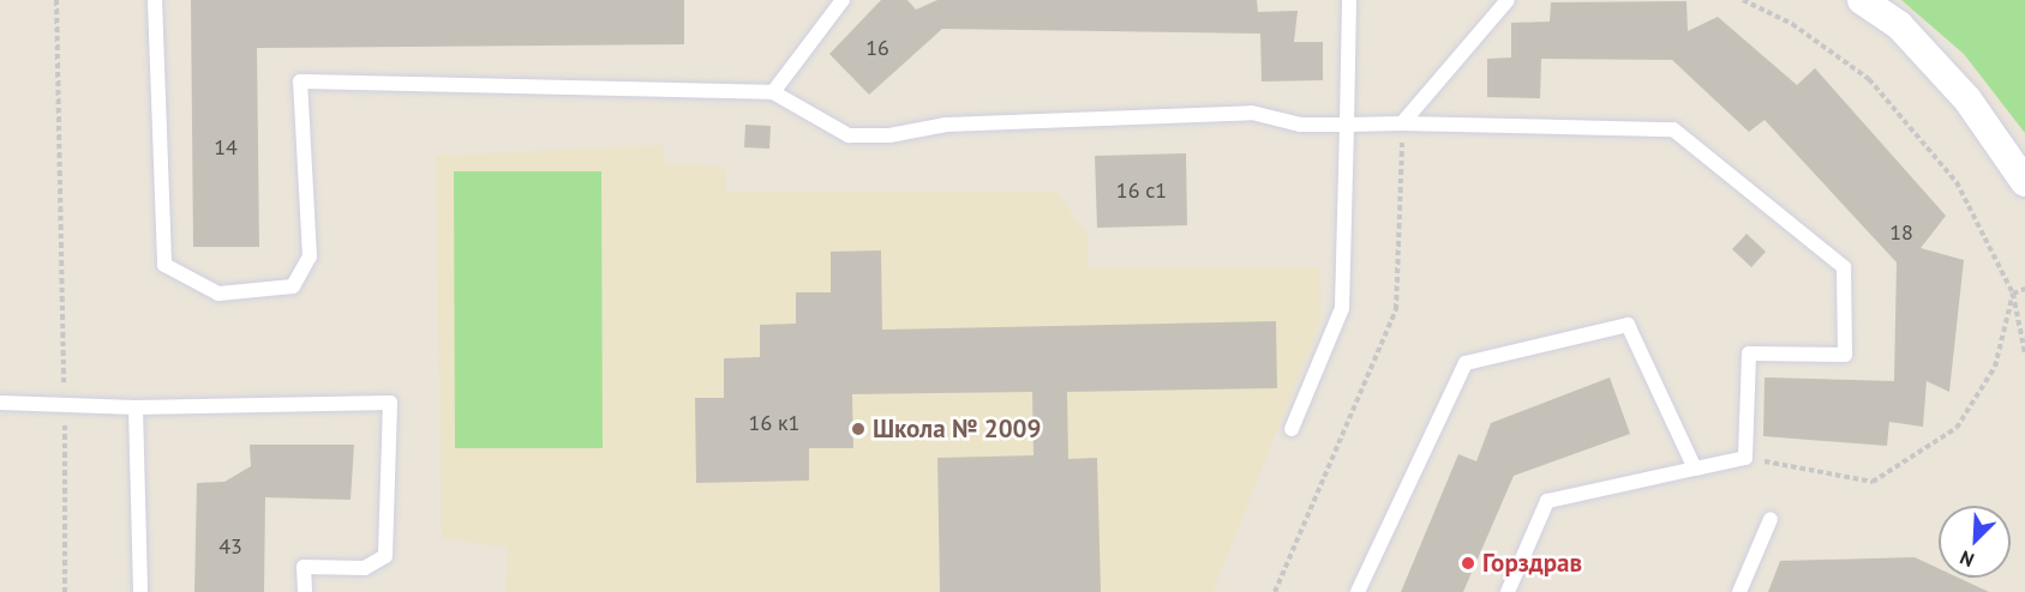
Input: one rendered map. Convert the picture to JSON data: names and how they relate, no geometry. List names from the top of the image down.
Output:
{
  "places": ["Школа № 2009", "Горздрав"],
  "house_numbers": [
    "16",
    "14",
    "16 с1",
    "18",
    "16 к1",
    "43"
  ],
  "north": "bottom left"
}
